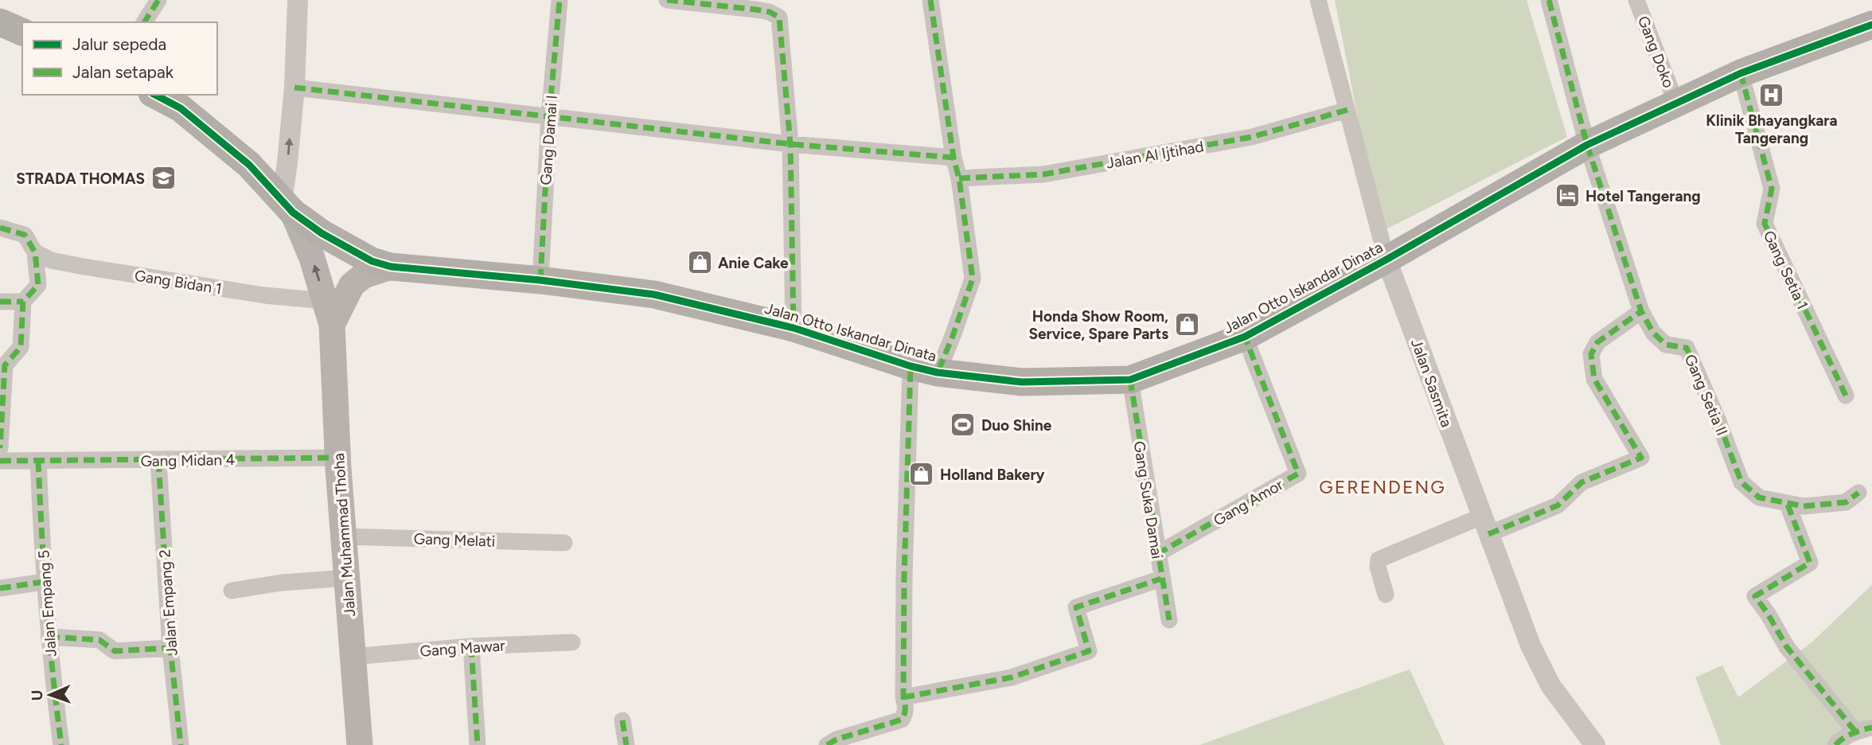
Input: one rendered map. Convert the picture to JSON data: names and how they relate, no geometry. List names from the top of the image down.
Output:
{
  "streets": {
    "highway": ["Jalan Otto Iskandar Dinata"],
    "main road": ["Jalan Muhammad Thoha"],
    "street": [
      "Gang Doko",
      "Gang Damai I",
      "Jalan Al Ijtihad",
      "Gang Setia 1",
      "Gang Bidan 1",
      "Jalan Sasmita",
      "Gang Setia II",
      "Gang Midan 4",
      "Gang Suka Damai",
      "Gang Amor",
      "Gang Melati",
      "Jalan Empang 2",
      "Jalan Empang 5",
      "Gang Mawar"
    ]
  },
  "crossings": [
    ["Gang Doko", "Jalan Otto Iskandar Dinata"],
    ["Gang Damai I", "Jalan Otto Iskandar Dinata"],
    ["Jalan Al Ijtihad", "Jalan Sasmita"],
    ["Gang Setia 1", "Jalan Otto Iskandar Dinata"],
    ["Gang Bidan 1", "Jalan Muhammad Thoha"],
    ["Jalan Otto Iskandar Dinata", "Jalan Sasmita"],
    ["Jalan Otto Iskandar Dinata", "Gang Setia II"],
    ["Jalan Otto Iskandar Dinata", "Gang Suka Damai"],
    ["Jalan Otto Iskandar Dinata", "Gang Amor"],
    ["Jalan Otto Iskandar Dinata", "Jalan Muhammad Thoha"],
    ["Gang Midan 4", "Jalan Muhammad Thoha"],
    ["Gang Midan 4", "Jalan Empang 2"],
    ["Gang Midan 4", "Jalan Empang 5"],
    ["Gang Suka Damai", "Gang Amor"],
    ["Jalan Muhammad Thoha", "Gang Melati"],
    ["Jalan Muhammad Thoha", "Gang Mawar"]
  ],
  "districts": ["GERENDENG"],
  "places": {
    "hospital": ["Klinik Bhayangkara Tangerang"],
    "school or university": ["STRADA THOMAS"],
    "hotel": ["Hotel Tangerang"],
    "shop": ["Anie Cake", "Honda Show Room, Service, Spare Parts", "Holland Bakery"],
    "sports": ["Duo Shine"]
  },
  "legend": ["Jalur sepeda", "Jalan setapak"],
  "north": "left"
}
